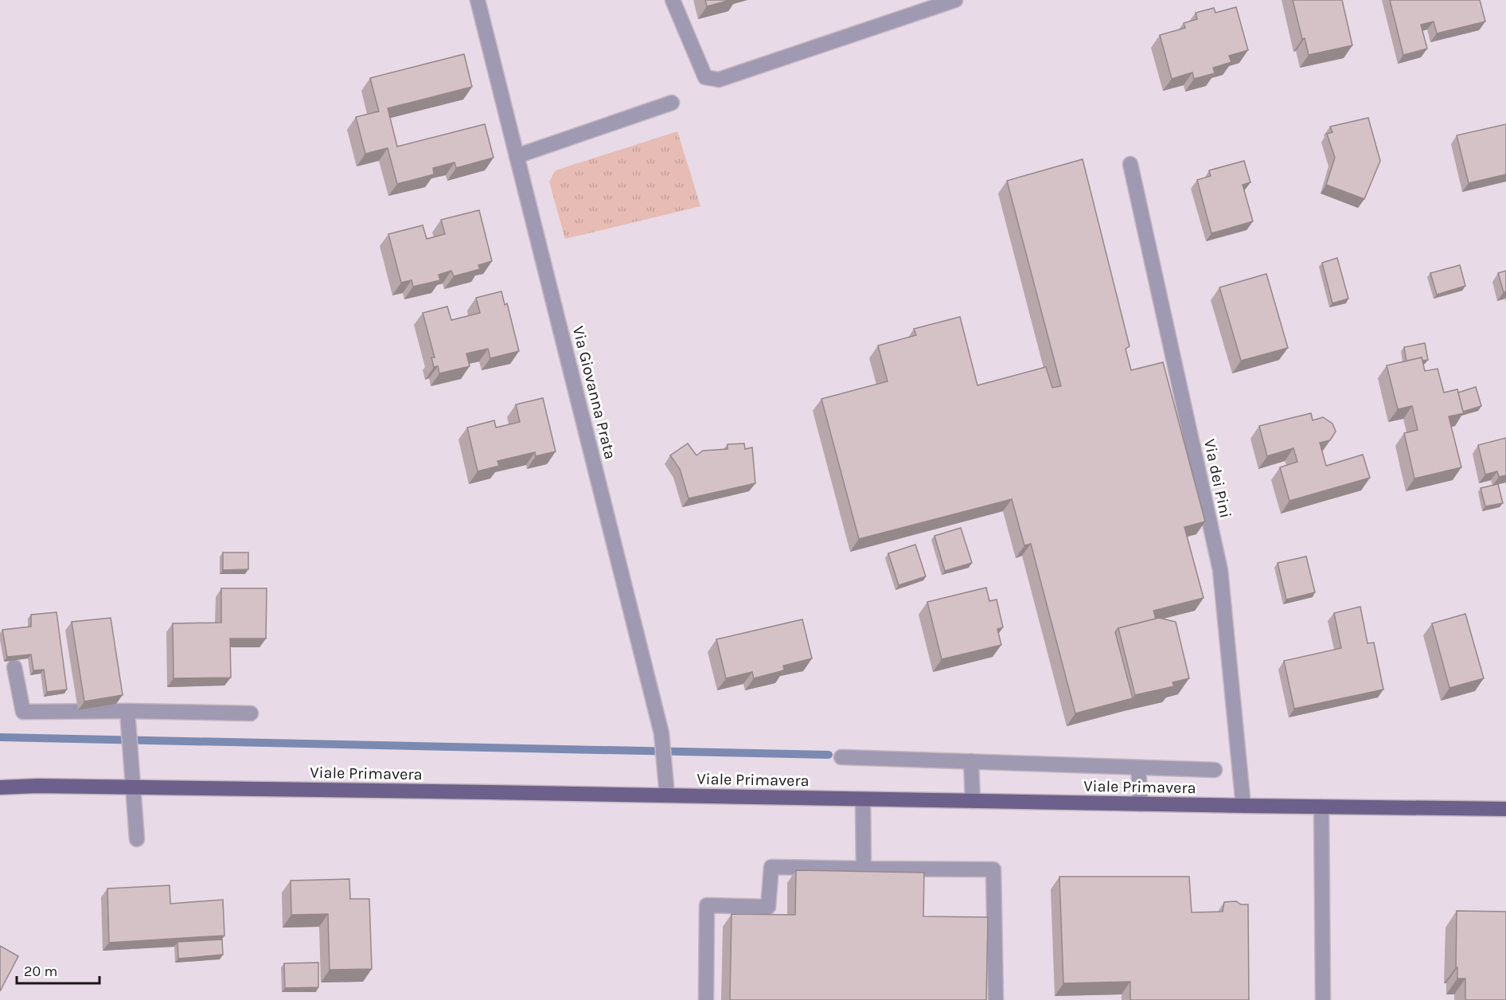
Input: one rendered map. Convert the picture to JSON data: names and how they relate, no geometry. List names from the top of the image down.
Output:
{
  "streets": {
    "main road": ["Viale Primavera"],
    "street": ["Via Giovanna Prata", "Via dei Pini"]
  },
  "crossings": [
    ["Via Giovanna Prata", "Viale Primavera"],
    ["Via dei Pini", "Viale Primavera"]
  ],
  "scale_bar": "20 m"
}
